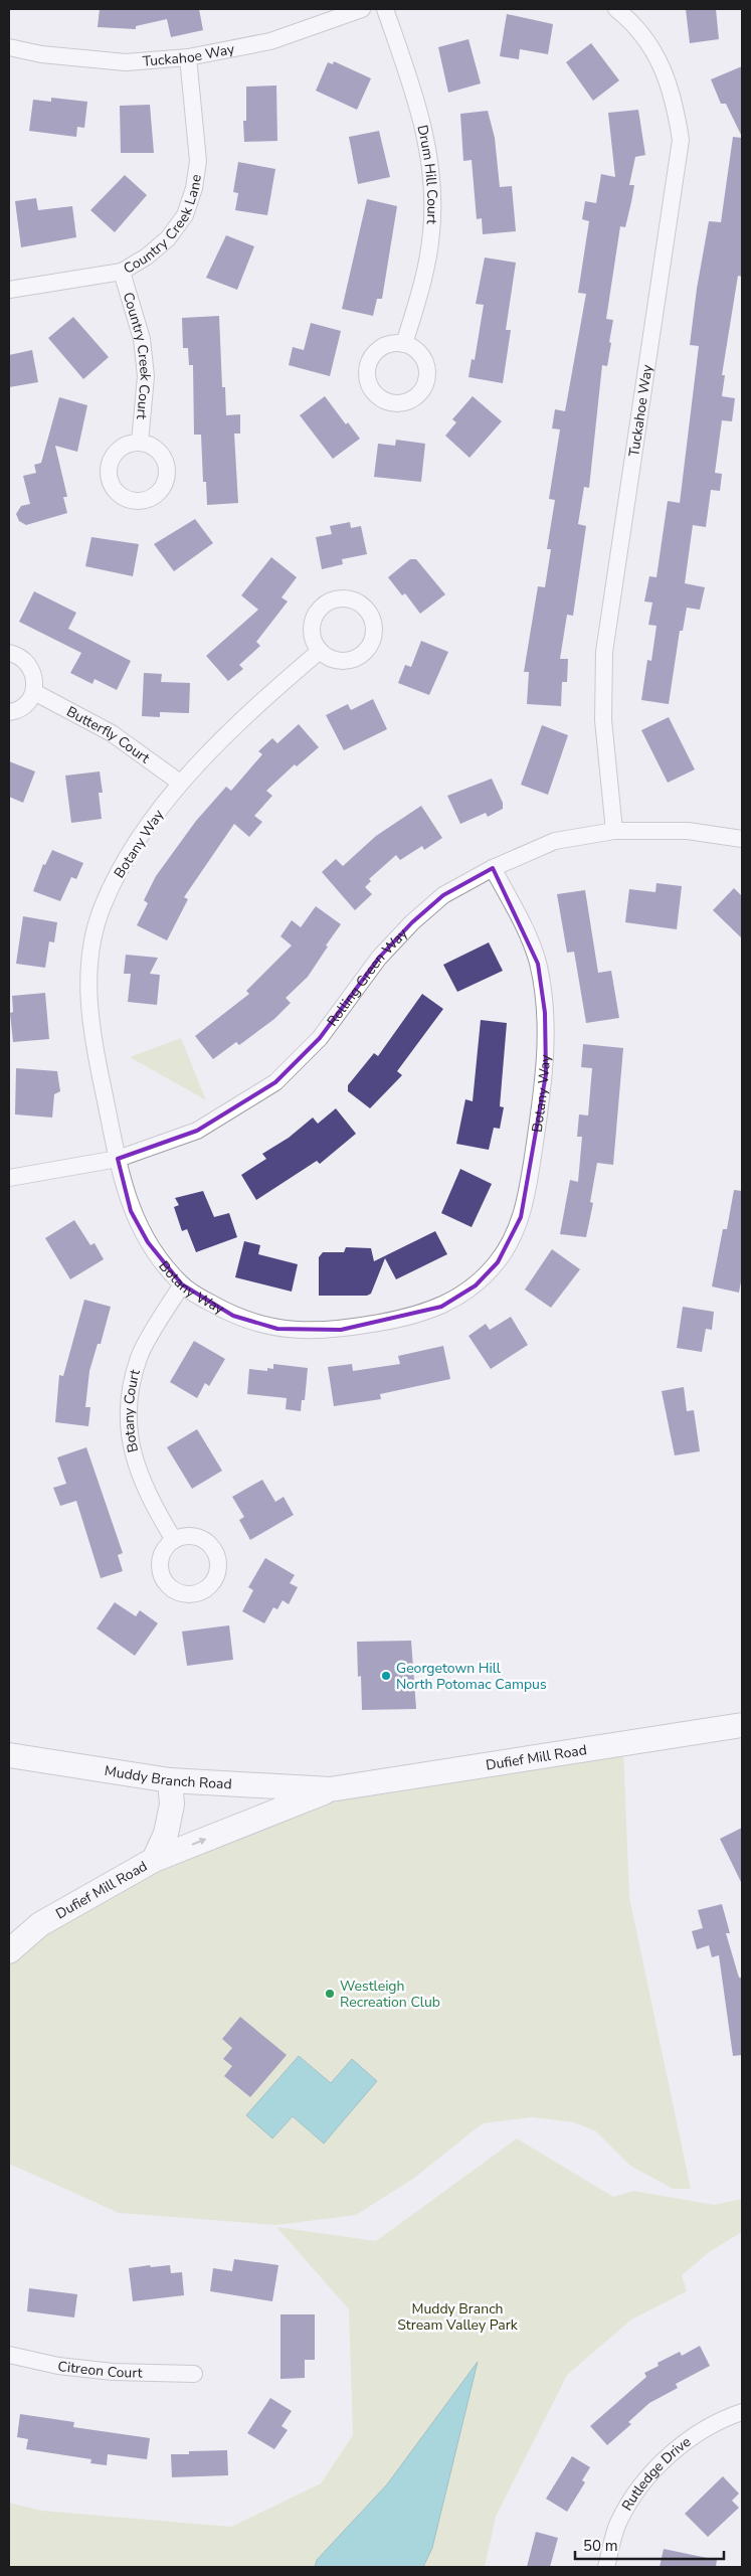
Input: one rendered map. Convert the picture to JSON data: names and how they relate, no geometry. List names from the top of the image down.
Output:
{
  "streets": {
    "main road": ["Dufief Mill Road", "Muddy Branch Road"],
    "street": [
      "Tuckahoe Way",
      "Drum Hill Court",
      "Country Creek Lane",
      "Country Creek Court",
      "Butterfly Court",
      "Botany Way",
      "Rolling Green Way",
      "Botany Court",
      "Citreon Court",
      "Rutledge Drive"
    ]
  },
  "crossings": [
    ["Tuckahoe Way", "Country Creek Lane"],
    ["Tuckahoe Way", "Rolling Green Way"],
    ["Country Creek Lane", "Country Creek Court"],
    ["Butterfly Court", "Botany Way"],
    ["Botany Way", "Rolling Green Way"],
    ["Botany Way", "Botany Court"],
    ["Dufief Mill Road", "Muddy Branch Road"]
  ],
  "parks": ["Muddy Branch Stream Valley Park"],
  "places": ["Georgetown Hill North Potomac Campus", "Westleigh Recreation Club"],
  "scale_bar": "50 m"
}
